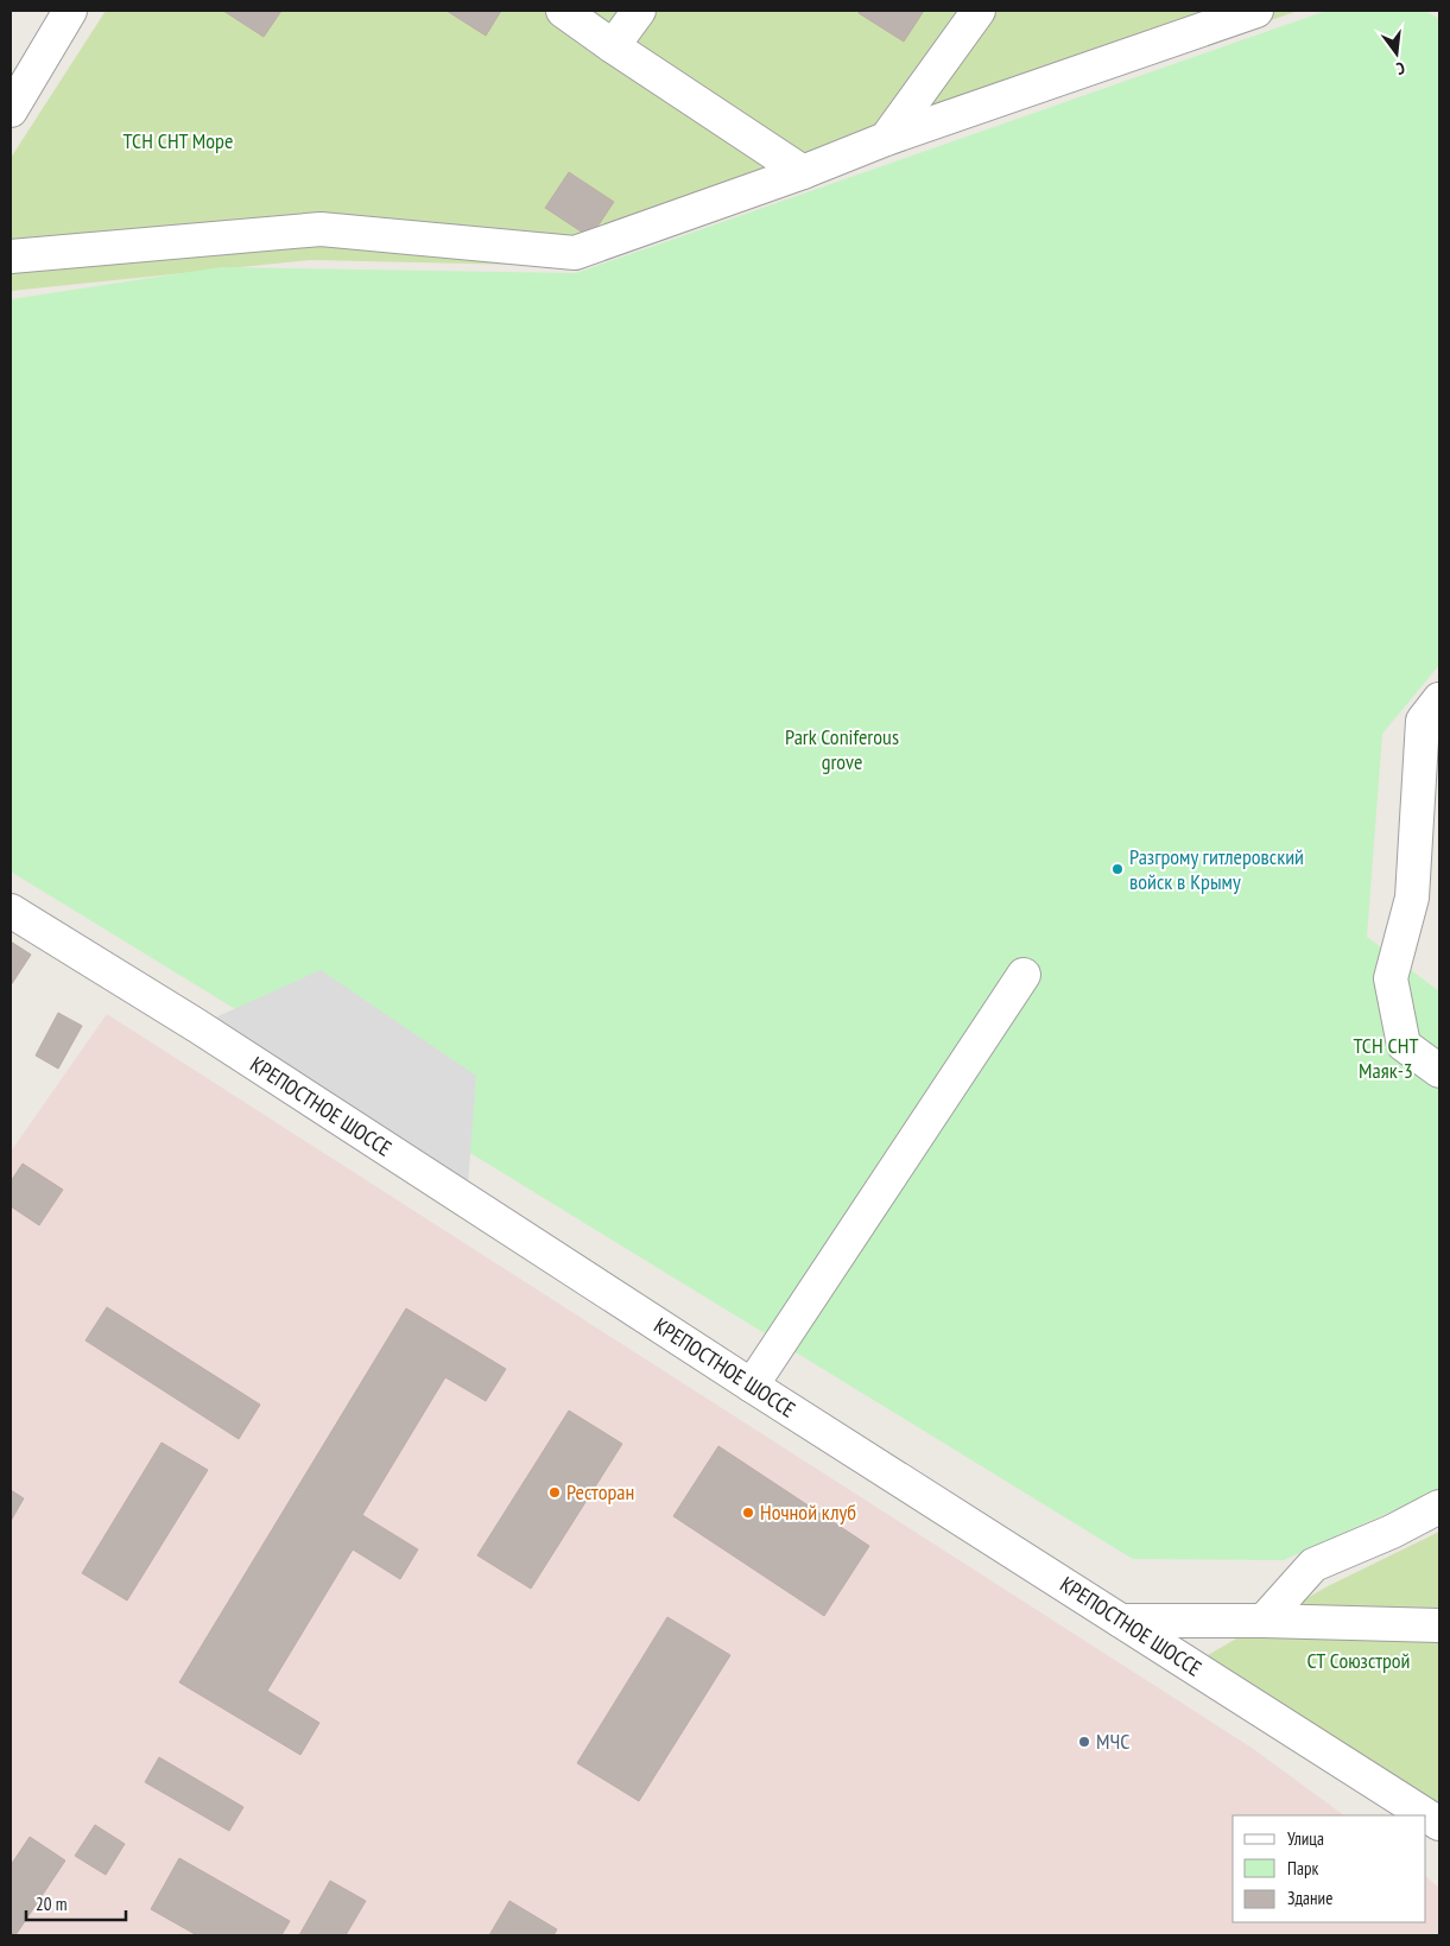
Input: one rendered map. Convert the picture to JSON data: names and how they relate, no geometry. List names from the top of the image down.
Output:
{
  "streets": {
    "street": ["КРЕПОСТНОЕ ШОССЕ"]
  },
  "parks": [
    "ТСН СНТ Море",
    "Park Coniferous grove",
    "ТСН СНТ Маяк-3",
    "СТ Союзстрой"
  ],
  "places": [
    "Разгрому гитлеровский войск в Крыму",
    "Ресторан",
    "Ночной клуб",
    "МЧС"
  ],
  "legend": ["Улица", "Парк", "Здание"],
  "scale_bar": "20 m",
  "north": "bottom"
}
